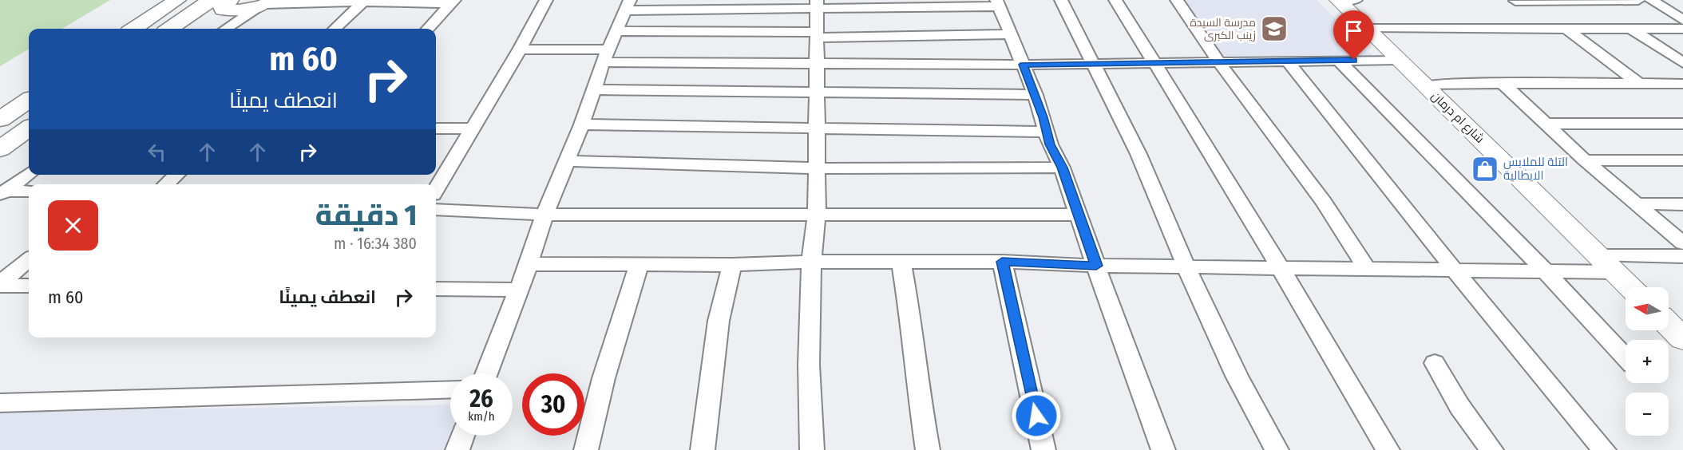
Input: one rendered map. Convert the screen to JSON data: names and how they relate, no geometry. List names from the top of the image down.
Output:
{
  "streets": {
    "street": ["شارع ام درمان"]
  },
  "places": {
    "school or university": ["مدرسة السيدة زينب الكبرى"],
    "shop": ["التلة للملابس الايطالية"]
  },
  "north": "left",
  "page": {
    "turn": ["60 m", "انعطف يمينًا"],
    "heading": ["1 دقيقة", "380 m · 16:34"],
    "list": [
      {
        "name": "انعطف يمينًا",
        "value": "60 m"
      }
    ],
    "map_buttons": ["+", "−"],
    "speed": "26 km/h",
    "limit": "30"
  }
}
